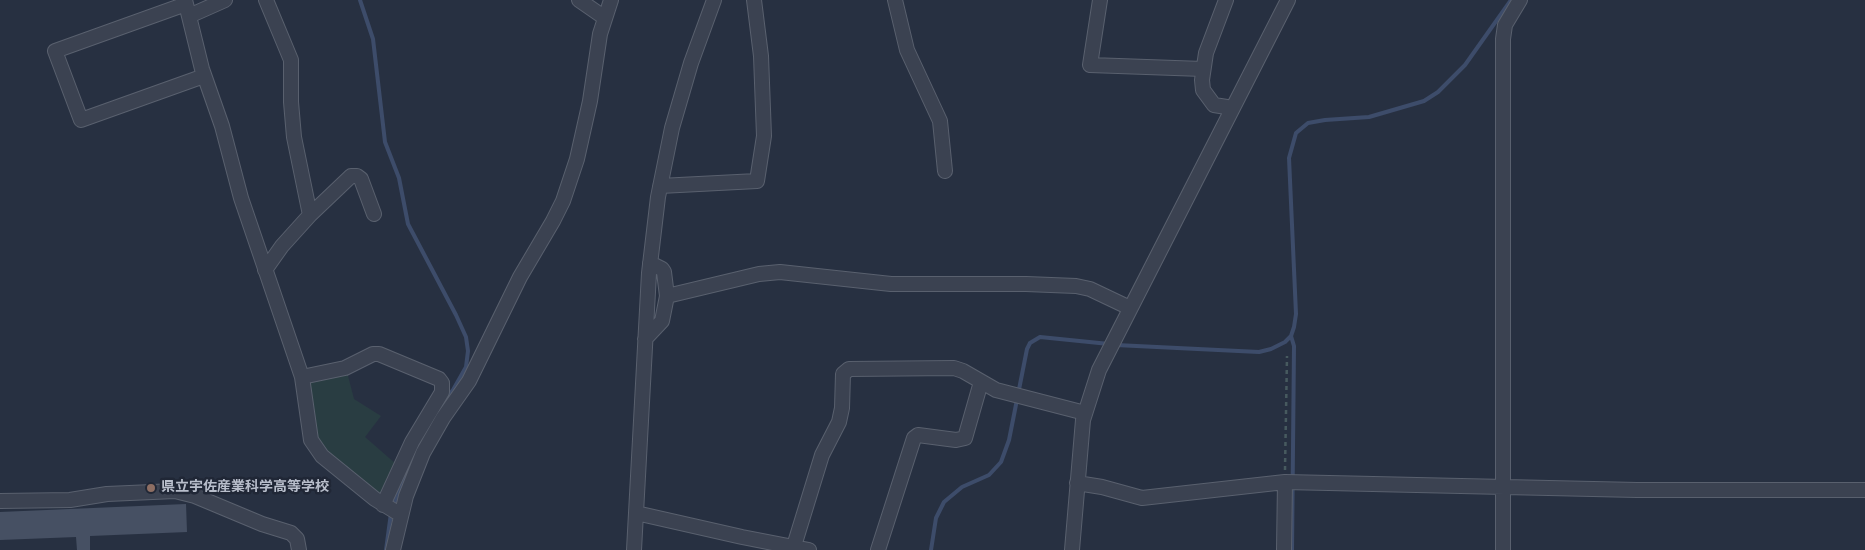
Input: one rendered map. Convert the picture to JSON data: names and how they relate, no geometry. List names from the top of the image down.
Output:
{
  "places": ["県立宇佐産業科学高等学校"]
}
